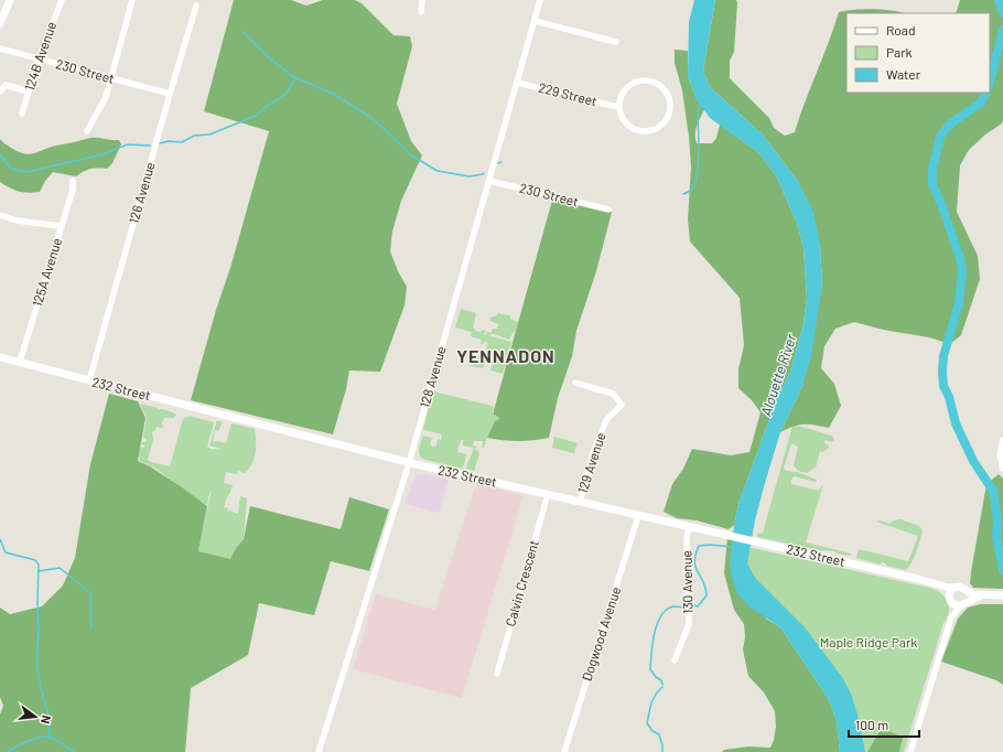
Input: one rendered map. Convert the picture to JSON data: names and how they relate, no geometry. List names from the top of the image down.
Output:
{
  "streets": {
    "main road": ["232 Street"],
    "street": [
      "124B Avenue",
      "230 Street",
      "229 Street",
      "126 Avenue",
      "125A Avenue",
      "128 Avenue",
      "129 Avenue",
      "130 Avenue",
      "Calvin Crescent",
      "Dogwood Avenue"
    ]
  },
  "crossings": [
    ["124B Avenue", "230 Street"],
    ["230 Street", "126 Avenue"],
    ["230 Street", "128 Avenue"],
    ["229 Street", "128 Avenue"],
    ["126 Avenue", "232 Street"],
    ["125A Avenue", "232 Street"],
    ["128 Avenue", "232 Street"],
    ["232 Street", "129 Avenue"],
    ["232 Street", "130 Avenue"],
    ["232 Street", "Calvin Crescent"],
    ["232 Street", "Dogwood Avenue"]
  ],
  "districts": ["YENNADON"],
  "water": ["Alouette River"],
  "parks": ["Maple Ridge Park"],
  "legend": ["Road", "Park", "Water"],
  "scale_bar": "100 m",
  "north": "right"
}
